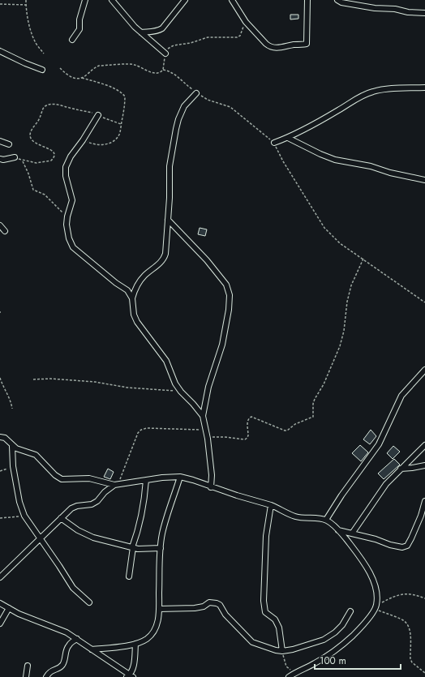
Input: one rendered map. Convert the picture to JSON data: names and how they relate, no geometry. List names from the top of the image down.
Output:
{
  "scale_bar": "100 m"
}
